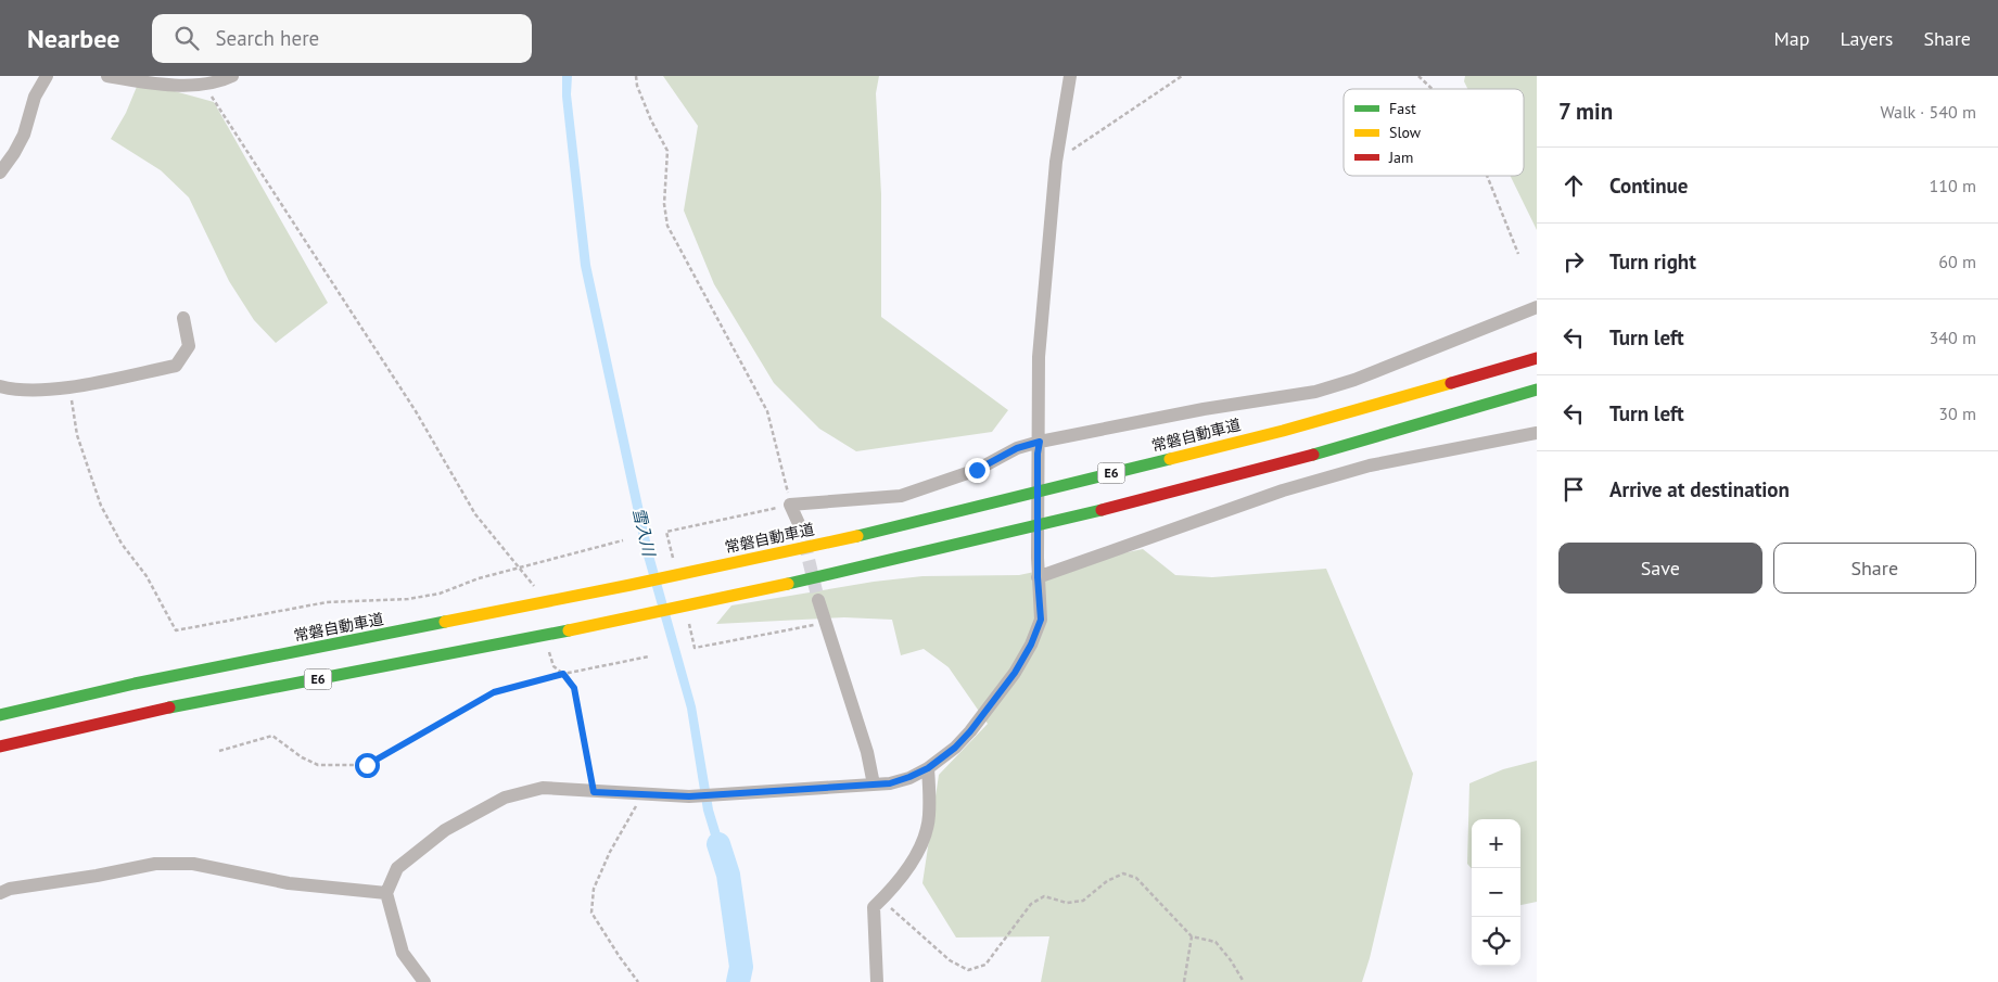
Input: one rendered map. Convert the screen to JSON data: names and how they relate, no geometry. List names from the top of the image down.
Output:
{
  "streets": {
    "highway": ["常磐自動車道", "E6"]
  },
  "water": ["雪入川"],
  "legend": ["Fast", "Slow", "Jam"],
  "page": {
    "header": "Nearbee",
    "search": "Search here",
    "nav": ["Map", "Layers", "Share"],
    "heading": ["7 min", "Walk · 540 m"],
    "list": [
      ["Continue", "110 m"],
      ["Turn right", "60 m"],
      ["Turn left", "340 m"],
      ["Turn left", "30 m"],
      "Arrive at destination"
    ],
    "buttons": ["Save", "Share"],
    "map_buttons": ["+", "−"]
  }
}
